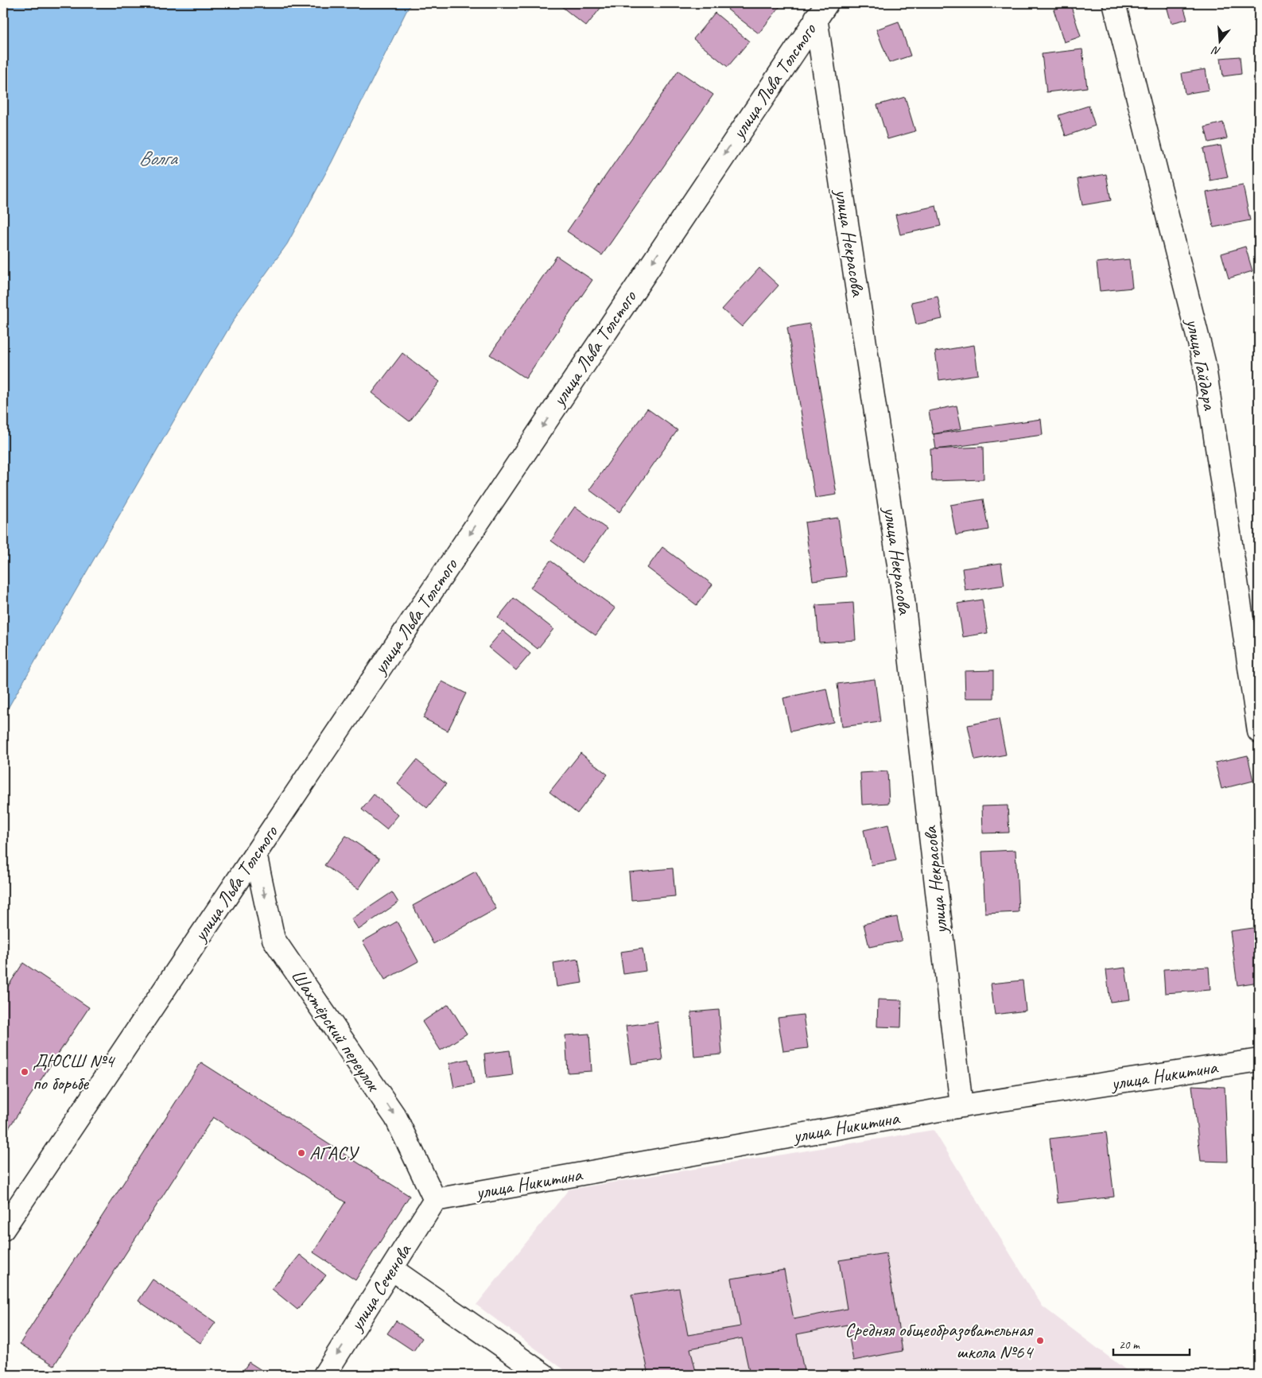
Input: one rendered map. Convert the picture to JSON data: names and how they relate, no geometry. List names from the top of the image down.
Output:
{
  "streets": {
    "street": [
      "улица Льва Толстого",
      "улица Некрасова",
      "улица Гайдара",
      "Шахтёрский переулок",
      "улица Никитина",
      "улица Сеченова"
    ]
  },
  "crossings": [
    ["улица Льва Толстого", "улица Некрасова"],
    ["улица Льва Толстого", "Шахтёрский переулок"],
    ["улица Некрасова", "улица Никитина"],
    ["Шахтёрский переулок", "улица Никитина"],
    ["Шахтёрский переулок", "улица Сеченова"],
    ["улица Никитина", "улица Сеченова"]
  ],
  "one_way": ["улица Льва Толстого", "Шахтёрский переулок", "улица Сеченова"],
  "water": ["Волга"],
  "places": ["ДЮСШ №4 по борьбе", "АГАСУ", "Средняя общеобразовательная школа №64"],
  "scale_bar": "20 m",
  "north": "bottom"
}
